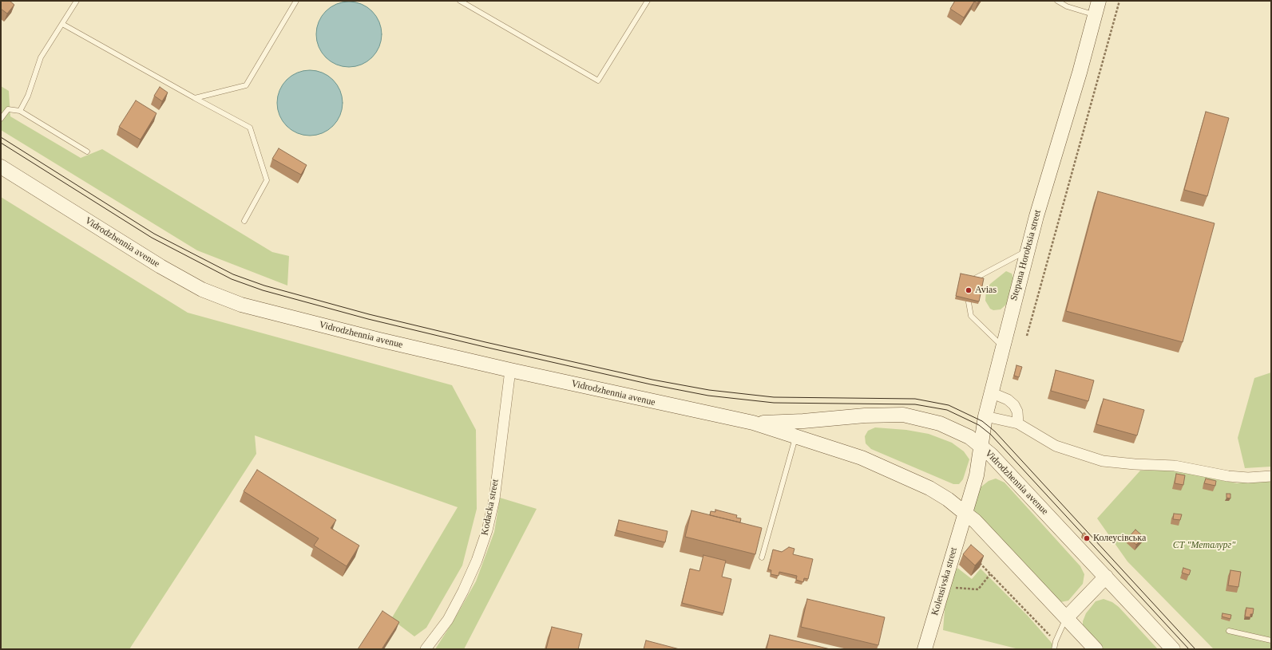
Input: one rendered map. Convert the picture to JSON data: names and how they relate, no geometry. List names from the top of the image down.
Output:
{
  "streets": {
    "street": [
      "Vidrodzhennia avenue",
      "Stepana Horobtsia street",
      "Kodacka street",
      "Koleusivska street"
    ]
  },
  "crossings": [
    ["Vidrodzhennia avenue", "Stepana Horobtsia street"],
    ["Vidrodzhennia avenue", "Kodacka street"],
    ["Vidrodzhennia avenue", "Koleusivska street"],
    ["Stepana Horobtsia street", "Koleusivska street"]
  ],
  "parks": ["СТ \"Металург\""],
  "places": ["Avias", "Колеусівська"]
}
